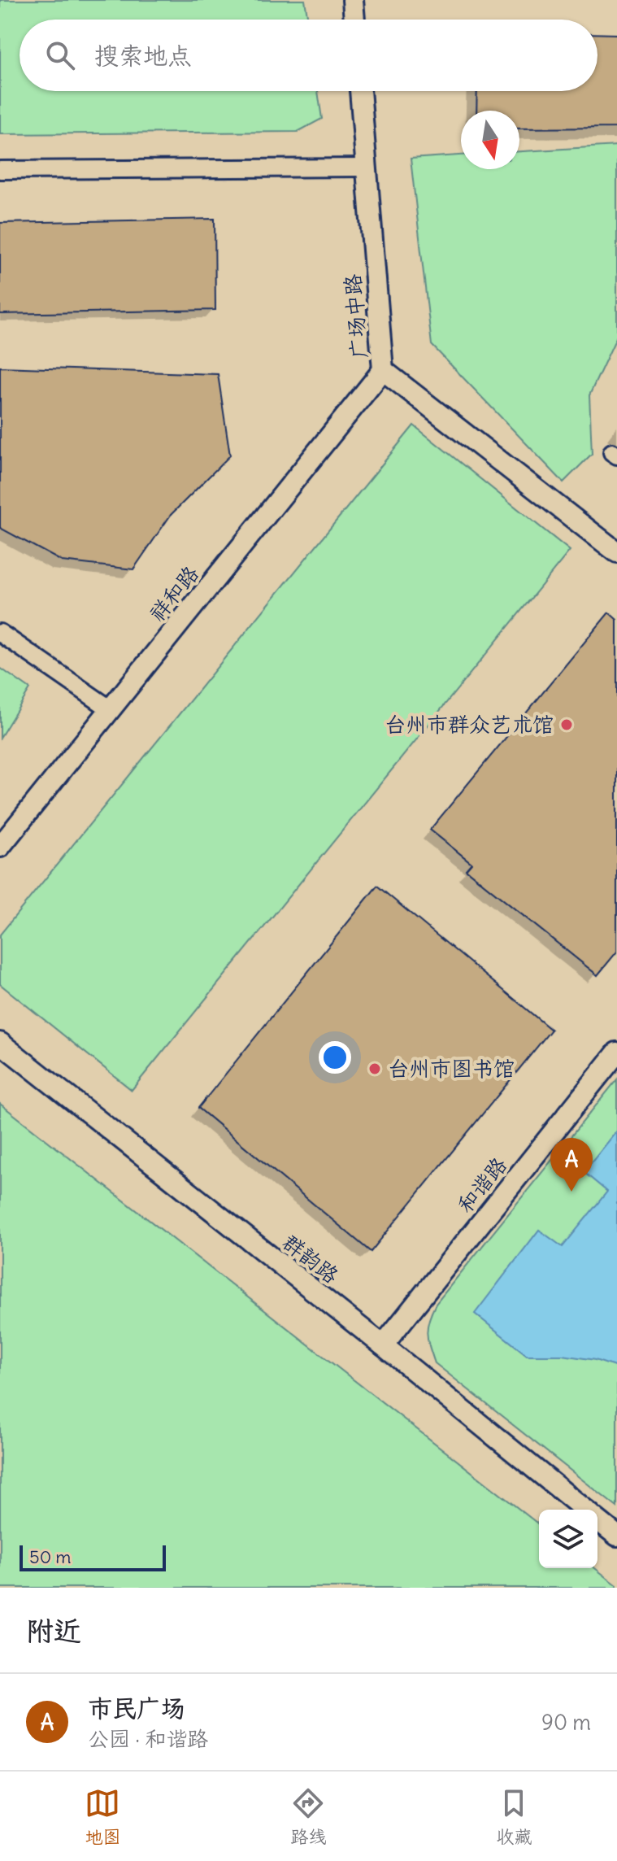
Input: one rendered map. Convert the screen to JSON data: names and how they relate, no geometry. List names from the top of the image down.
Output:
{
  "streets": {
    "street": [
      "广场中路",
      "祥和路",
      "和谐路",
      "群韵路"
    ]
  },
  "crossings": [
    ["广场中路", "祥和路"],
    ["和谐路", "群韵路"]
  ],
  "places": ["台州市群众艺术馆", "台州市图书馆"],
  "scale_bar": "50 m",
  "north": "bottom",
  "page": {
    "search": "搜索地点",
    "pins": "A",
    "scale": "50 m",
    "heading": "附近",
    "list": [
      {
        "mark": "A",
        "name": "市民广场",
        "note": "公园 · 和谐路",
        "value": "90 m"
      }
    ],
    "nav": ["地图", "路线", "收藏"]
  }
}
